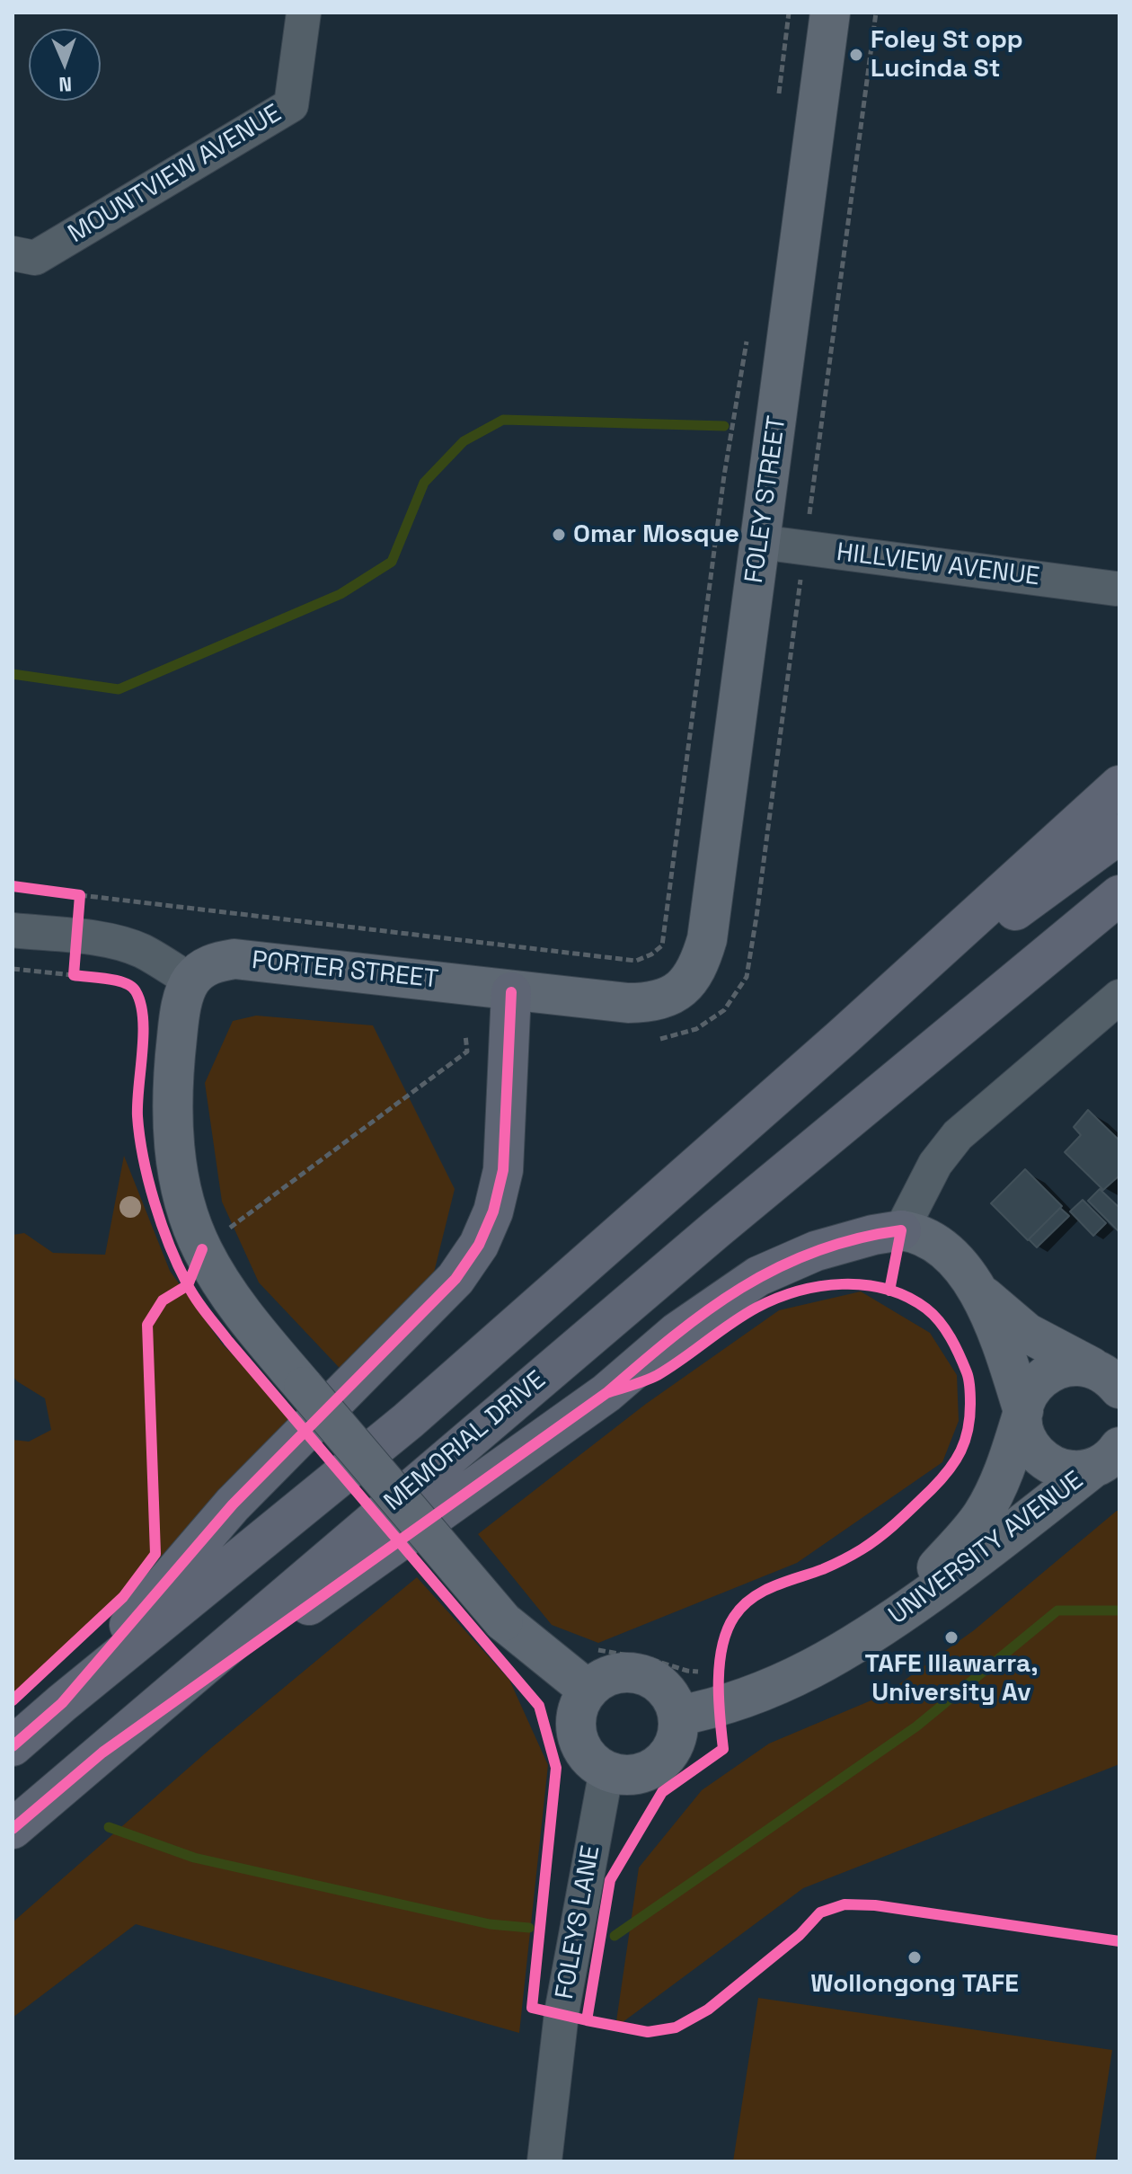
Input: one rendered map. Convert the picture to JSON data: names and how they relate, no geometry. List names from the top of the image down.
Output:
{
  "streets": {
    "highway": ["MEMORIAL DRIVE"],
    "main road": ["FOLEY STREET", "PORTER STREET", "UNIVERSITY AVENUE"],
    "street": ["MOUNTVIEW AVENUE", "HILLVIEW AVENUE", "FOLEYS LANE"]
  },
  "crossings": [
    ["FOLEY STREET", "HILLVIEW AVENUE"],
    ["FOLEY STREET", "PORTER STREET"],
    ["UNIVERSITY AVENUE", "FOLEYS LANE"]
  ],
  "places": [
    "Foley St opp Lucinda St",
    "Omar Mosque",
    "TAFE Illawarra, University Av",
    "Wollongong TAFE"
  ],
  "north": "bottom"
}
